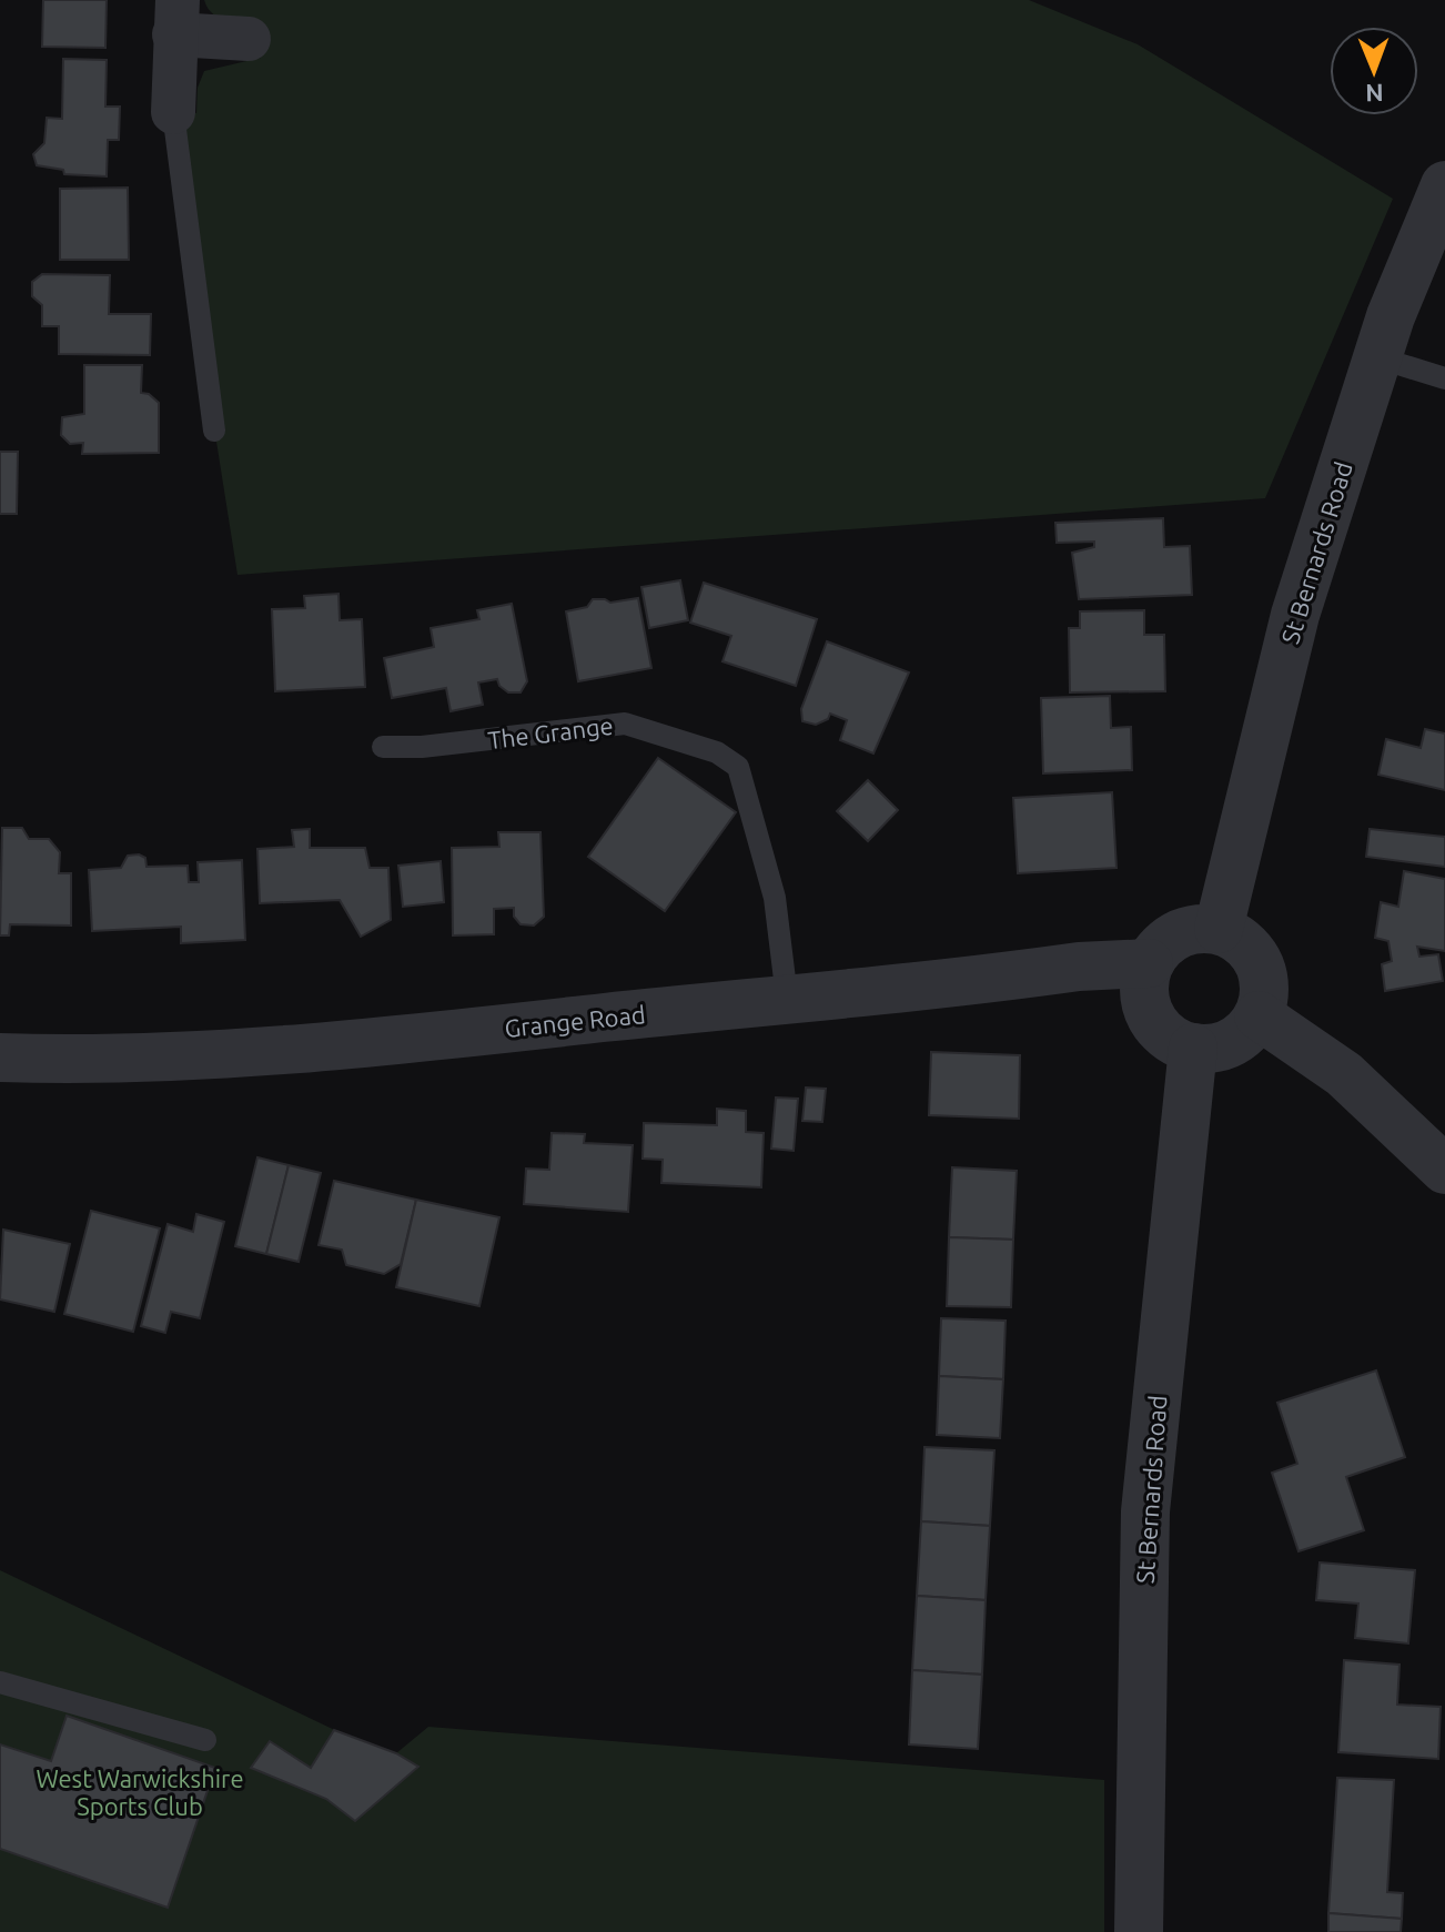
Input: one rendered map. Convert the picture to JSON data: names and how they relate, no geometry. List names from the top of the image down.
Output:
{
  "streets": {
    "street": ["St Bernards Road", "Grange Road"],
    "lane": ["The Grange"]
  },
  "crossings": [
    ["St Bernards Road", "Grange Road"],
    ["The Grange", "Grange Road"]
  ],
  "parks": ["West Warwickshire Sports Club"],
  "north": "bottom"
}
